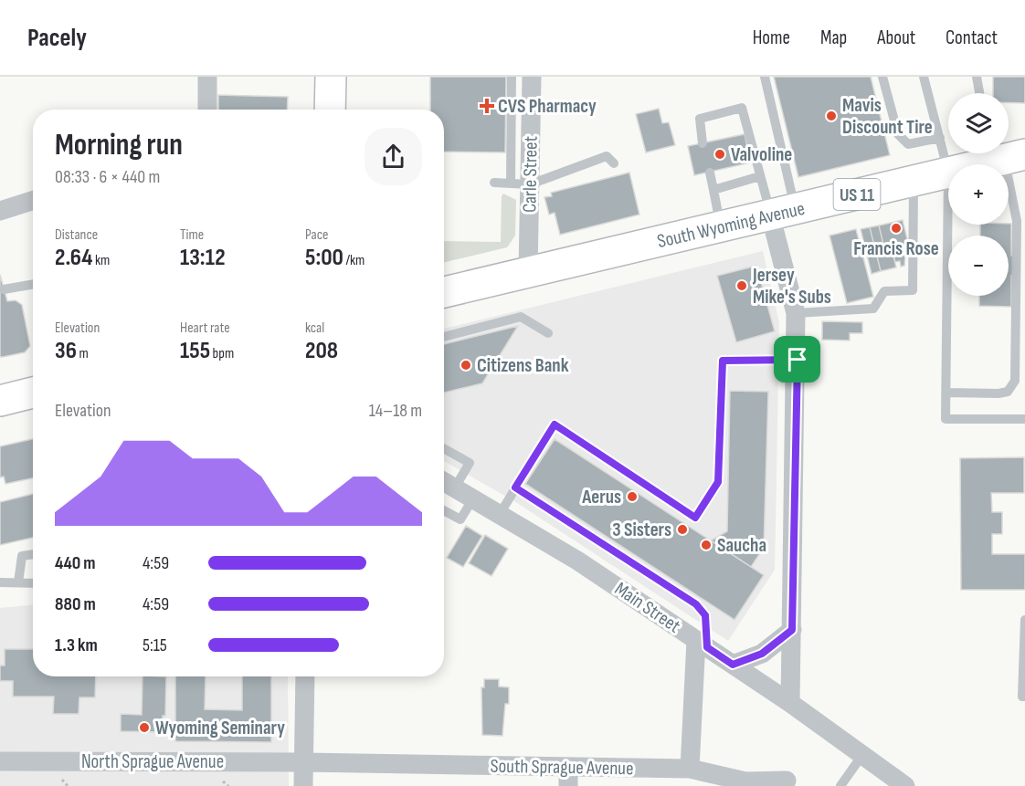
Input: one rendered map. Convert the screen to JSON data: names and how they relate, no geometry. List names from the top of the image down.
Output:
{
  "streets": {
    "main road": ["US 11", "South Wyoming Avenue"],
    "street": [
      "Carle Street",
      "Main Street",
      "North Sprague Avenue",
      "South Sprague Avenue"
    ]
  },
  "crossings": [
    ["Carle Street", "South Wyoming Avenue"],
    ["North Sprague Avenue", "South Sprague Avenue"]
  ],
  "places": {
    "health": ["CVS Pharmacy"],
    "other": [
      "Mavis Discount Tire",
      "Valvoline",
      "Francis Rose",
      "Jersey Mike's Subs",
      "Citizens Bank",
      "Aerus",
      "3 Sisters",
      "Saucha",
      "Wyoming Seminary"
    ]
  },
  "page": {
    "header": "Pacely",
    "nav": [
      "Home",
      "Map",
      "About",
      "Contact"
    ],
    "map_buttons": ["+", "−"],
    "heading": ["Morning run", "08:33 · 6 × 440 m"],
    "stats": [
      ["Distance", "2.64 km"],
      ["Time", "13:12"],
      ["Pace", "5:00 /km"],
      ["Elevation", "36 m"],
      ["Heart rate", "155 bpm"],
      ["kcal", "208"]
    ],
    "chart": ["Elevation", "14–18 m"],
    "list": [
      {
        "name": "440 m",
        "note": "4:59"
      },
      {
        "name": "880 m",
        "note": "4:59"
      },
      {
        "name": "1.3 km",
        "note": "5:15"
      }
    ]
  }
}
